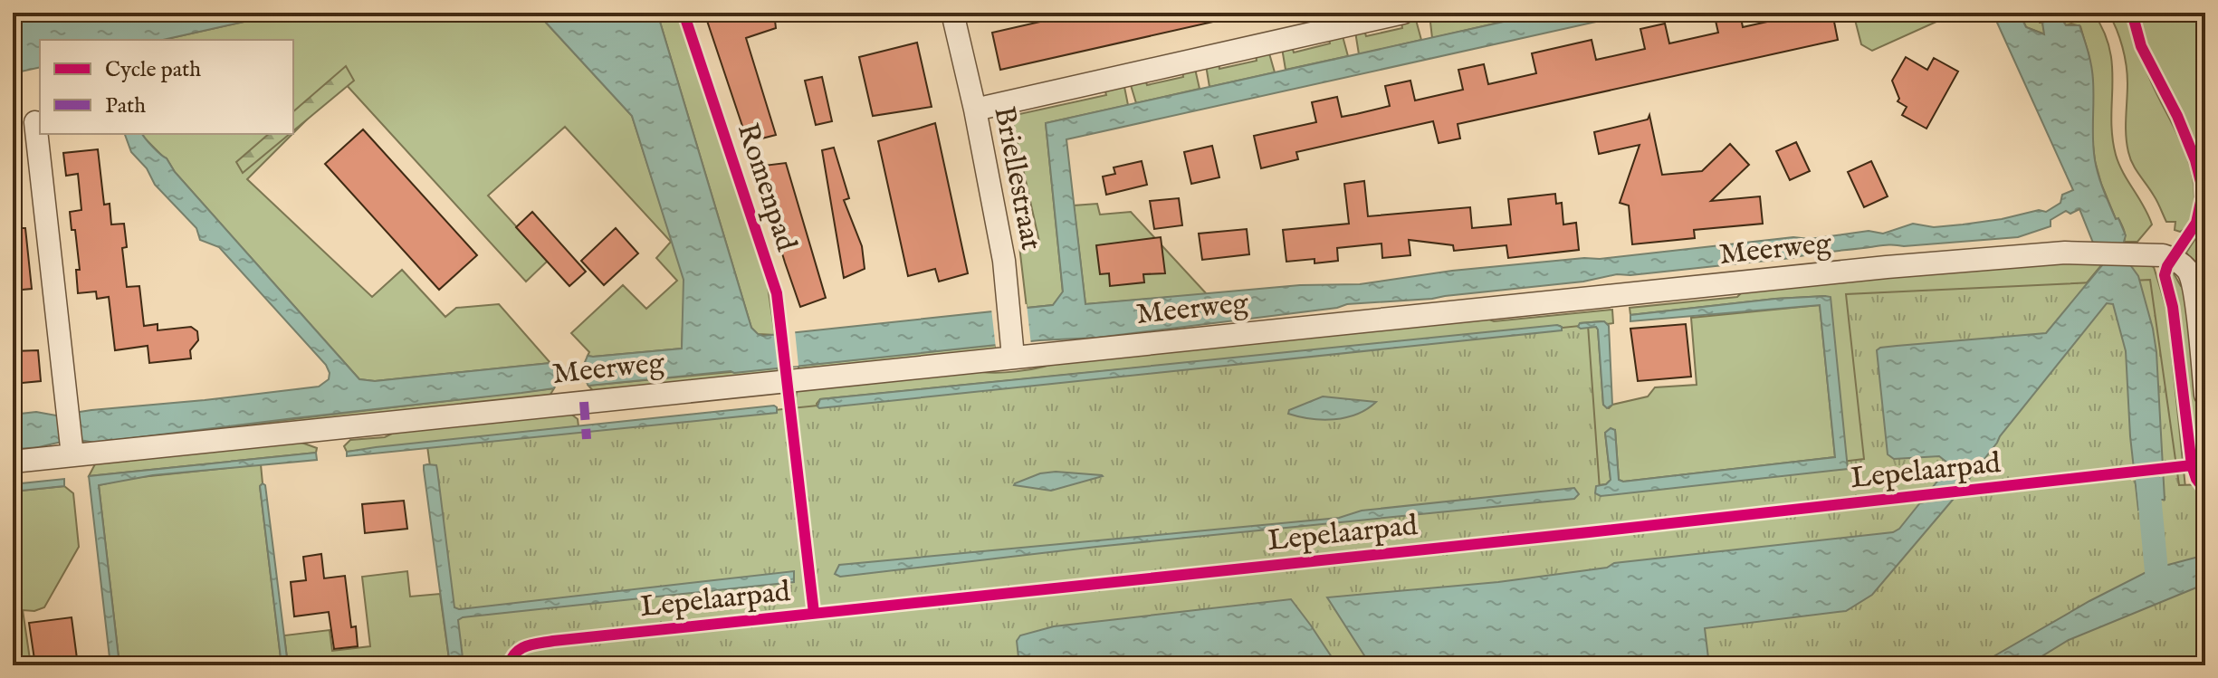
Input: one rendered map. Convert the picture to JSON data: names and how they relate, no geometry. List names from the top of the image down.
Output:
{
  "streets": {
    "street": ["Briellestraat", "Meerweg"],
    "cycle path": ["Romenpad", "Lepelaarpad"]
  },
  "crossings": [
    ["Briellestraat", "Meerweg"]
  ],
  "legend": ["Cycle path", "Path"]
}
